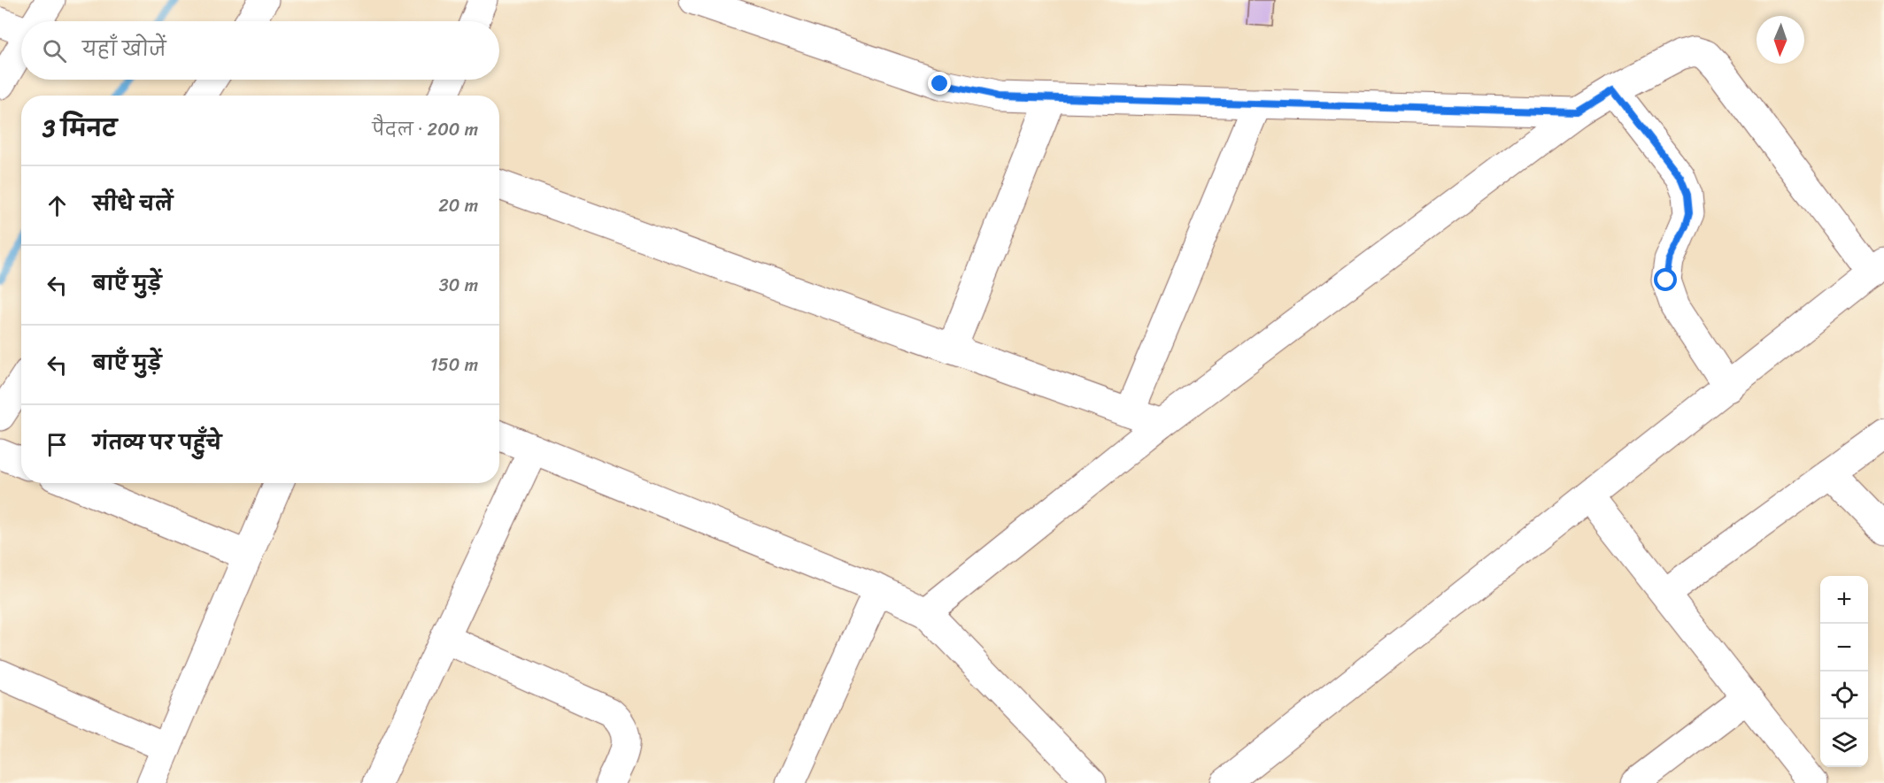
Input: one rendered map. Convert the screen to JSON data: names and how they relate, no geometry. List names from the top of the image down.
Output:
{
  "north": "bottom",
  "page": {
    "search": "यहाँ खोजें",
    "heading": ["3 मिनट", "पैदल · 200 m"],
    "list": [
      ["सीधे चलें", "20 m"],
      ["बाएँ मुड़ें", "30 m"],
      ["बाएँ मुड़ें", "150 m"],
      "गंतव्य पर पहुँचे"
    ],
    "map_buttons": ["+", "−"]
  }
}
